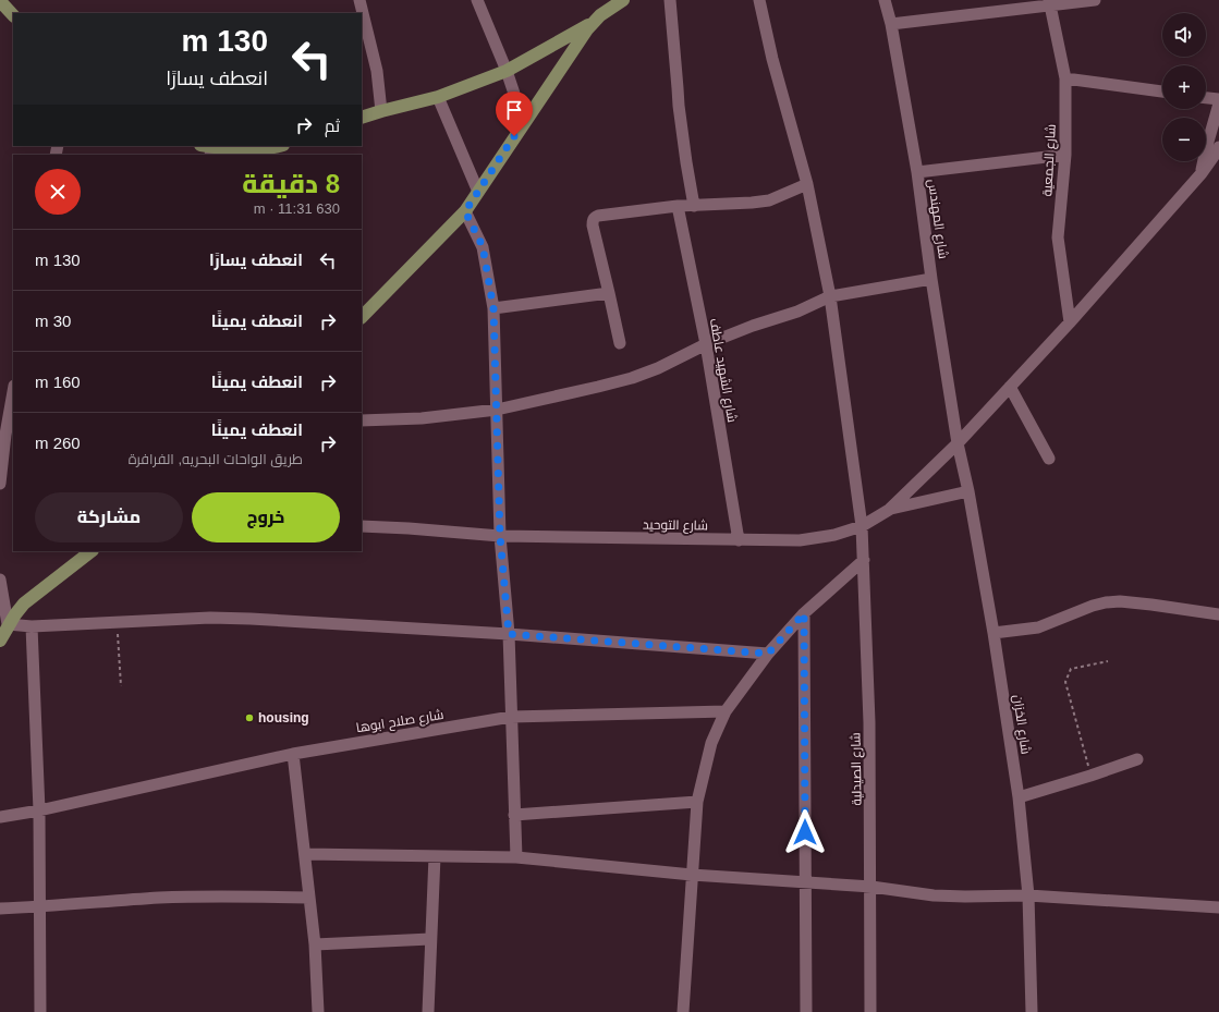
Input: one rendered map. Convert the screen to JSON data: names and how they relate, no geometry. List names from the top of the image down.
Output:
{
  "streets": {
    "street": [
      "شارع الجمعية",
      "شارع المهندس",
      "شارع الشهيد عاطف",
      "شارع التوحيد",
      "شارع صلاح ابوها",
      "شارع الخزان",
      "شارع الصيدلية"
    ]
  },
  "crossings": [
    ["شارع الجمعية", "شارع التوحيد"],
    ["شارع المهندس", "شارع التوحيد"],
    ["شارع المهندس", "شارع الخزان"],
    ["شارع الشهيد عاطف", "شارع التوحيد"],
    ["شارع التوحيد", "شارع الخزان"],
    ["شارع التوحيد", "شارع الصيدلية"]
  ],
  "places": ["housing"],
  "page": {
    "map_buttons": ["+", "−"],
    "turn": ["130 m", "انعطف يسارًا"],
    "then": "ثم",
    "heading": ["8 دقيقة", "630 m · 11:31"],
    "list": [
      {
        "name": "انعطف يسارًا",
        "value": "130 m"
      },
      {
        "name": "انعطف يمينًا",
        "value": "30 m"
      },
      {
        "name": "انعطف يمينًا",
        "value": "160 m"
      },
      {
        "name": "انعطف يمينًا",
        "note": "طريق الواحات البحريه, الفرافرة",
        "value": "260 m"
      }
    ],
    "buttons": ["خروج", "مشاركة"]
  }
}
